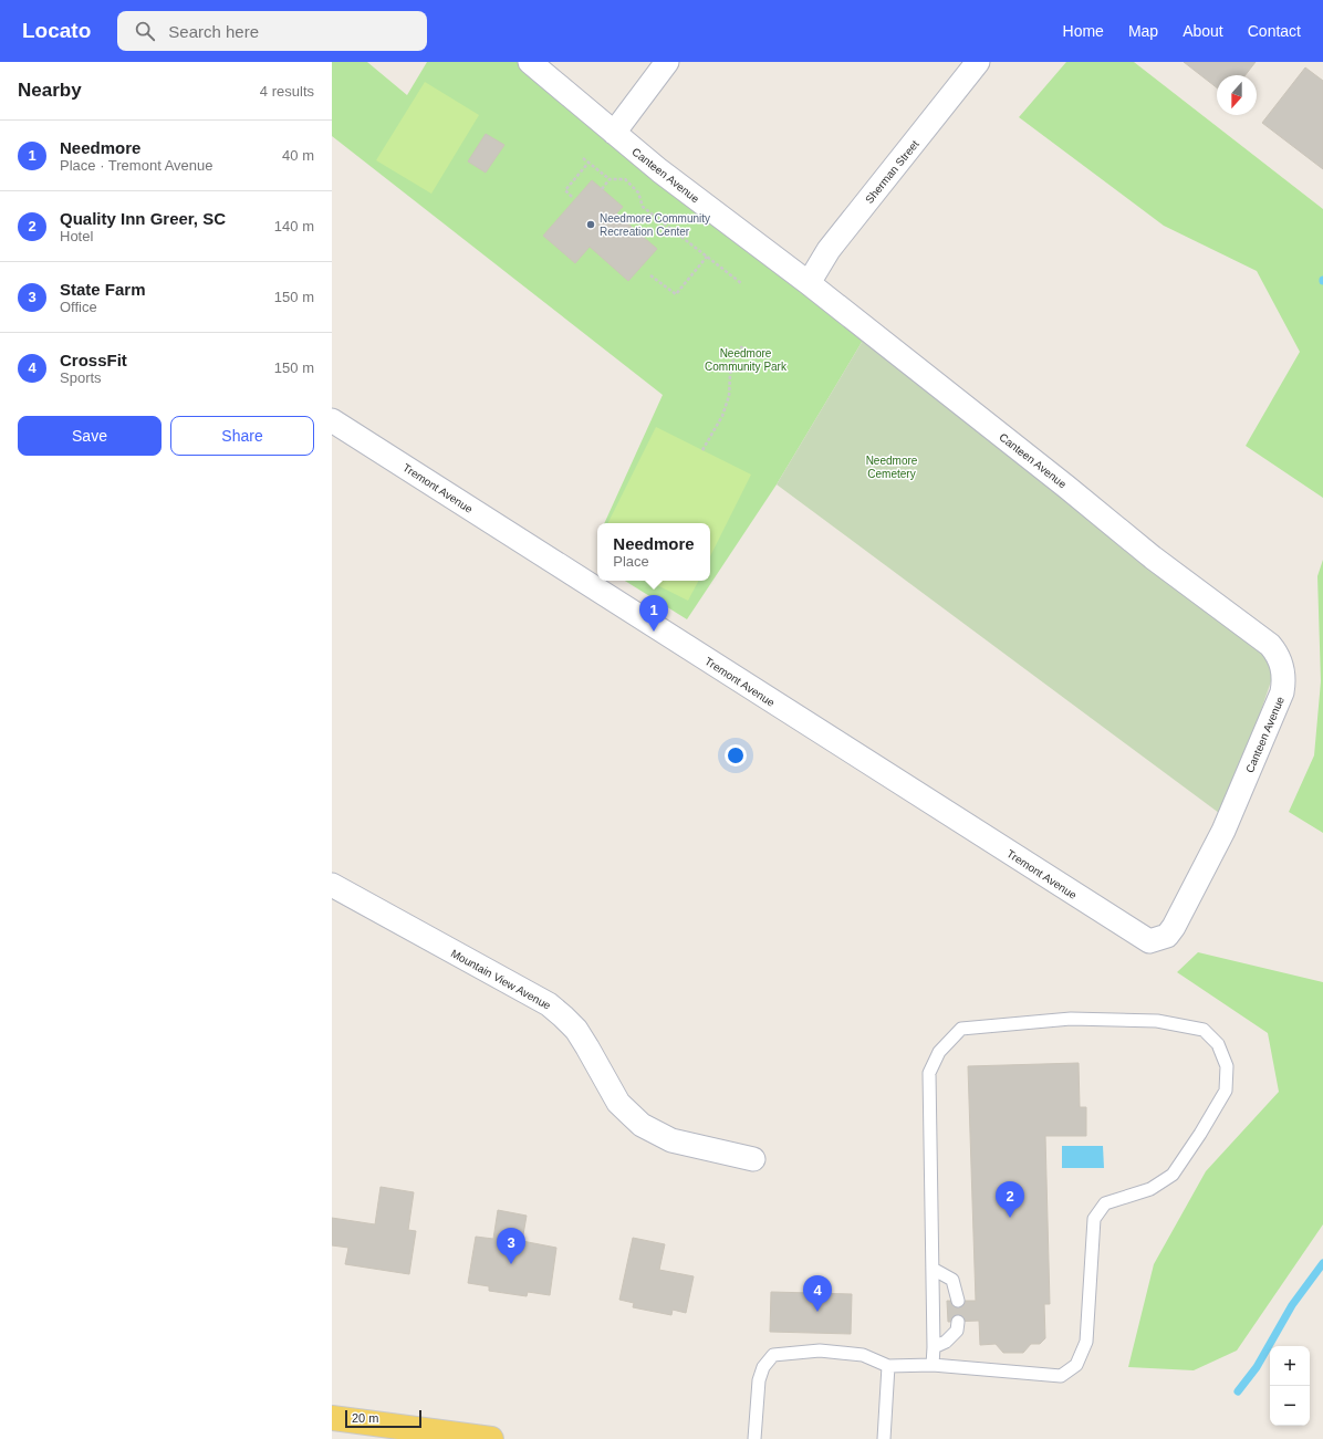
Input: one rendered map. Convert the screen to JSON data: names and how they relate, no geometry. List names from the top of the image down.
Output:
{
  "streets": {
    "street": [
      "Sherman Street",
      "Canteen Avenue",
      "Tremont Avenue",
      "Mountain View Avenue"
    ]
  },
  "crossings": [
    ["Sherman Street", "Canteen Avenue"],
    ["Canteen Avenue", "Tremont Avenue"]
  ],
  "parks": ["Needmore Community Park", "Needmore Cemetery"],
  "places": ["Needmore Community Recreation Center"],
  "scale_bar": "20 m",
  "north": "bottom",
  "page": {
    "header": "Locato",
    "search": "Search here",
    "nav": [
      "Home",
      "Map",
      "About",
      "Contact"
    ],
    "heading": ["Nearby", "4 results"],
    "list": [
      {
        "mark": "1",
        "name": "Needmore",
        "note": "Place · Tremont Avenue",
        "value": "40 m"
      },
      {
        "mark": "2",
        "name": "Quality Inn Greer, SC",
        "note": "Hotel",
        "value": "140 m"
      },
      {
        "mark": "3",
        "name": "State Farm",
        "note": "Office",
        "value": "150 m"
      },
      {
        "mark": "4",
        "name": "CrossFit",
        "note": "Sports",
        "value": "150 m"
      }
    ],
    "buttons": ["Save", "Share"],
    "popup": ["Needmore", "Place"],
    "pins": [
      "1",
      "2",
      "3",
      "4"
    ],
    "map_buttons": ["+", "−"],
    "scale": "20 m"
  }
}
